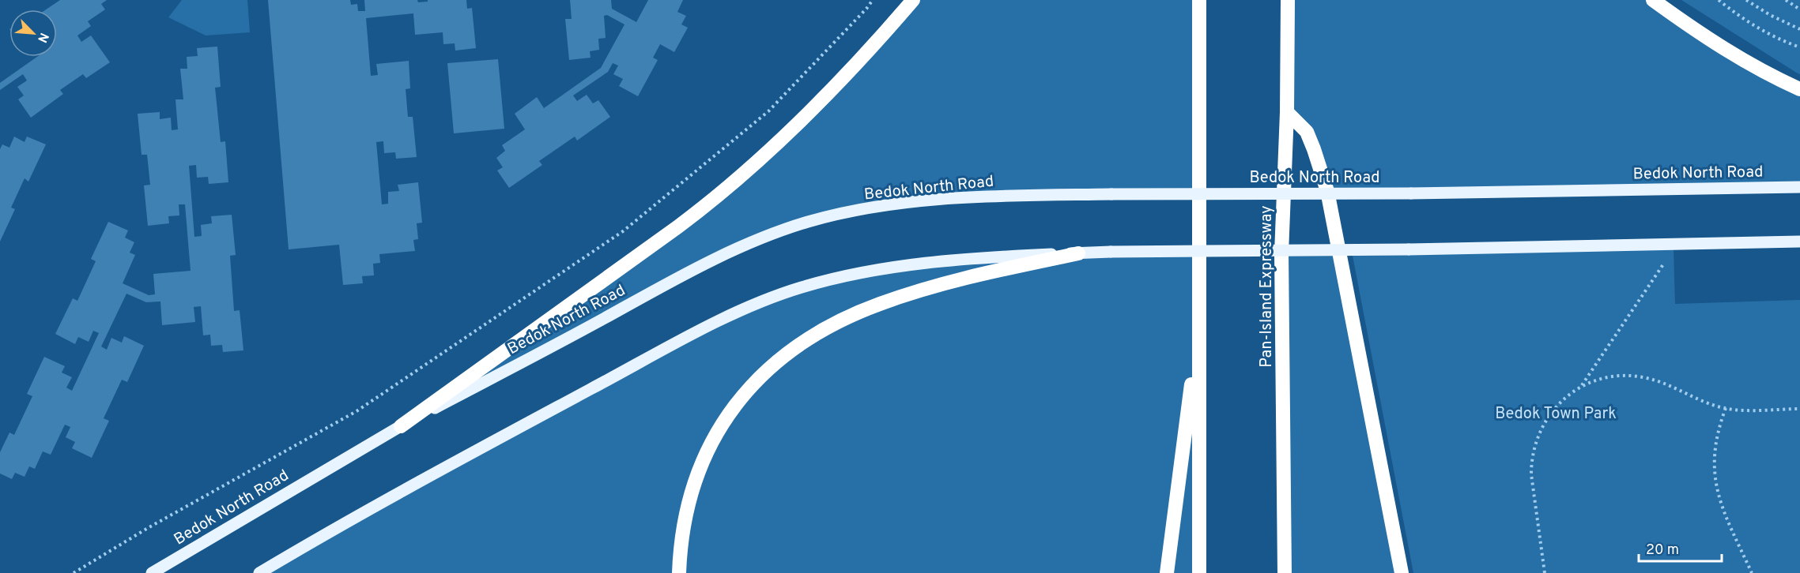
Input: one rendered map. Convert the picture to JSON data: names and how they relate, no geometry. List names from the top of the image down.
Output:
{
  "streets": {
    "highway": ["Pan-Island Expressway"],
    "main road": ["Bedok North Road"]
  },
  "parks": ["Bedok Town Park"],
  "scale_bar": "20 m",
  "north": "bottom right"
}
